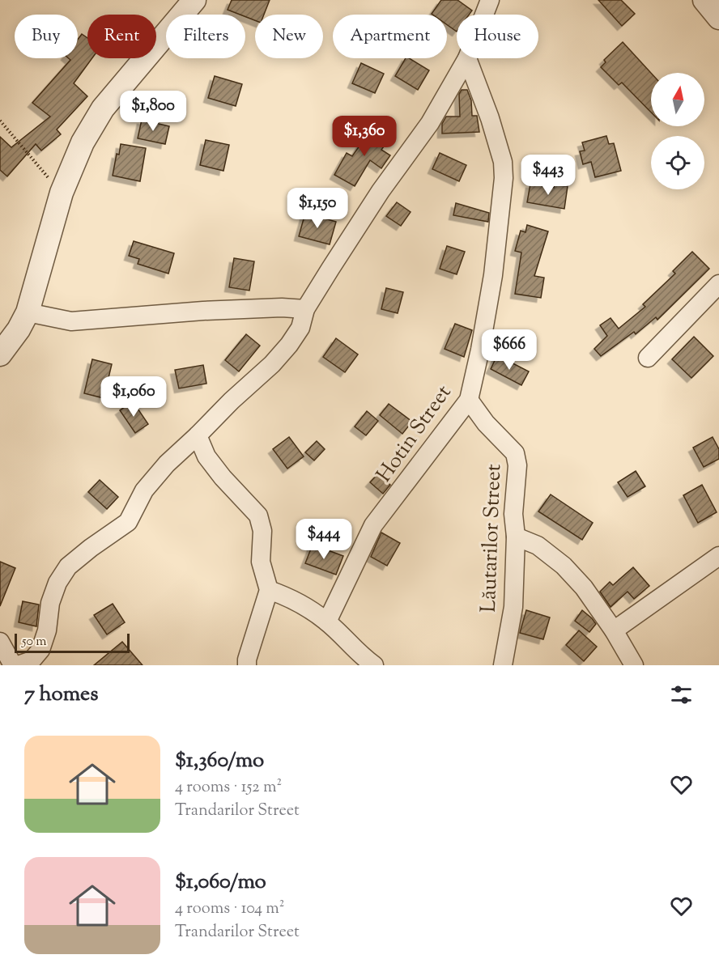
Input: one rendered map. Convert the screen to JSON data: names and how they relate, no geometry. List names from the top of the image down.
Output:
{
  "streets": {
    "street": ["Hotin Street", "Lăutarilor Street"]
  },
  "crossings": [
    ["Hotin Street", "Lăutarilor Street"]
  ],
  "scale_bar": "50 m",
  "north": "top",
  "page": {
    "chip": [
      "Buy",
      "Rent",
      "Filters",
      "New",
      "Apartment",
      "House"
    ],
    "price": [
      "$1,800",
      "$1,360",
      "$443",
      "$1,150",
      "$666",
      "$1,060",
      "$444"
    ],
    "scale": "50 m",
    "heading": "7 homes",
    "list": [
      {
        "name": "$1,360/mo",
        "note": "4 rooms · 152 m² · Trandarilor Street"
      },
      {
        "name": "$1,060/mo",
        "note": "4 rooms · 104 m² · Trandarilor Street"
      }
    ]
  }
}
